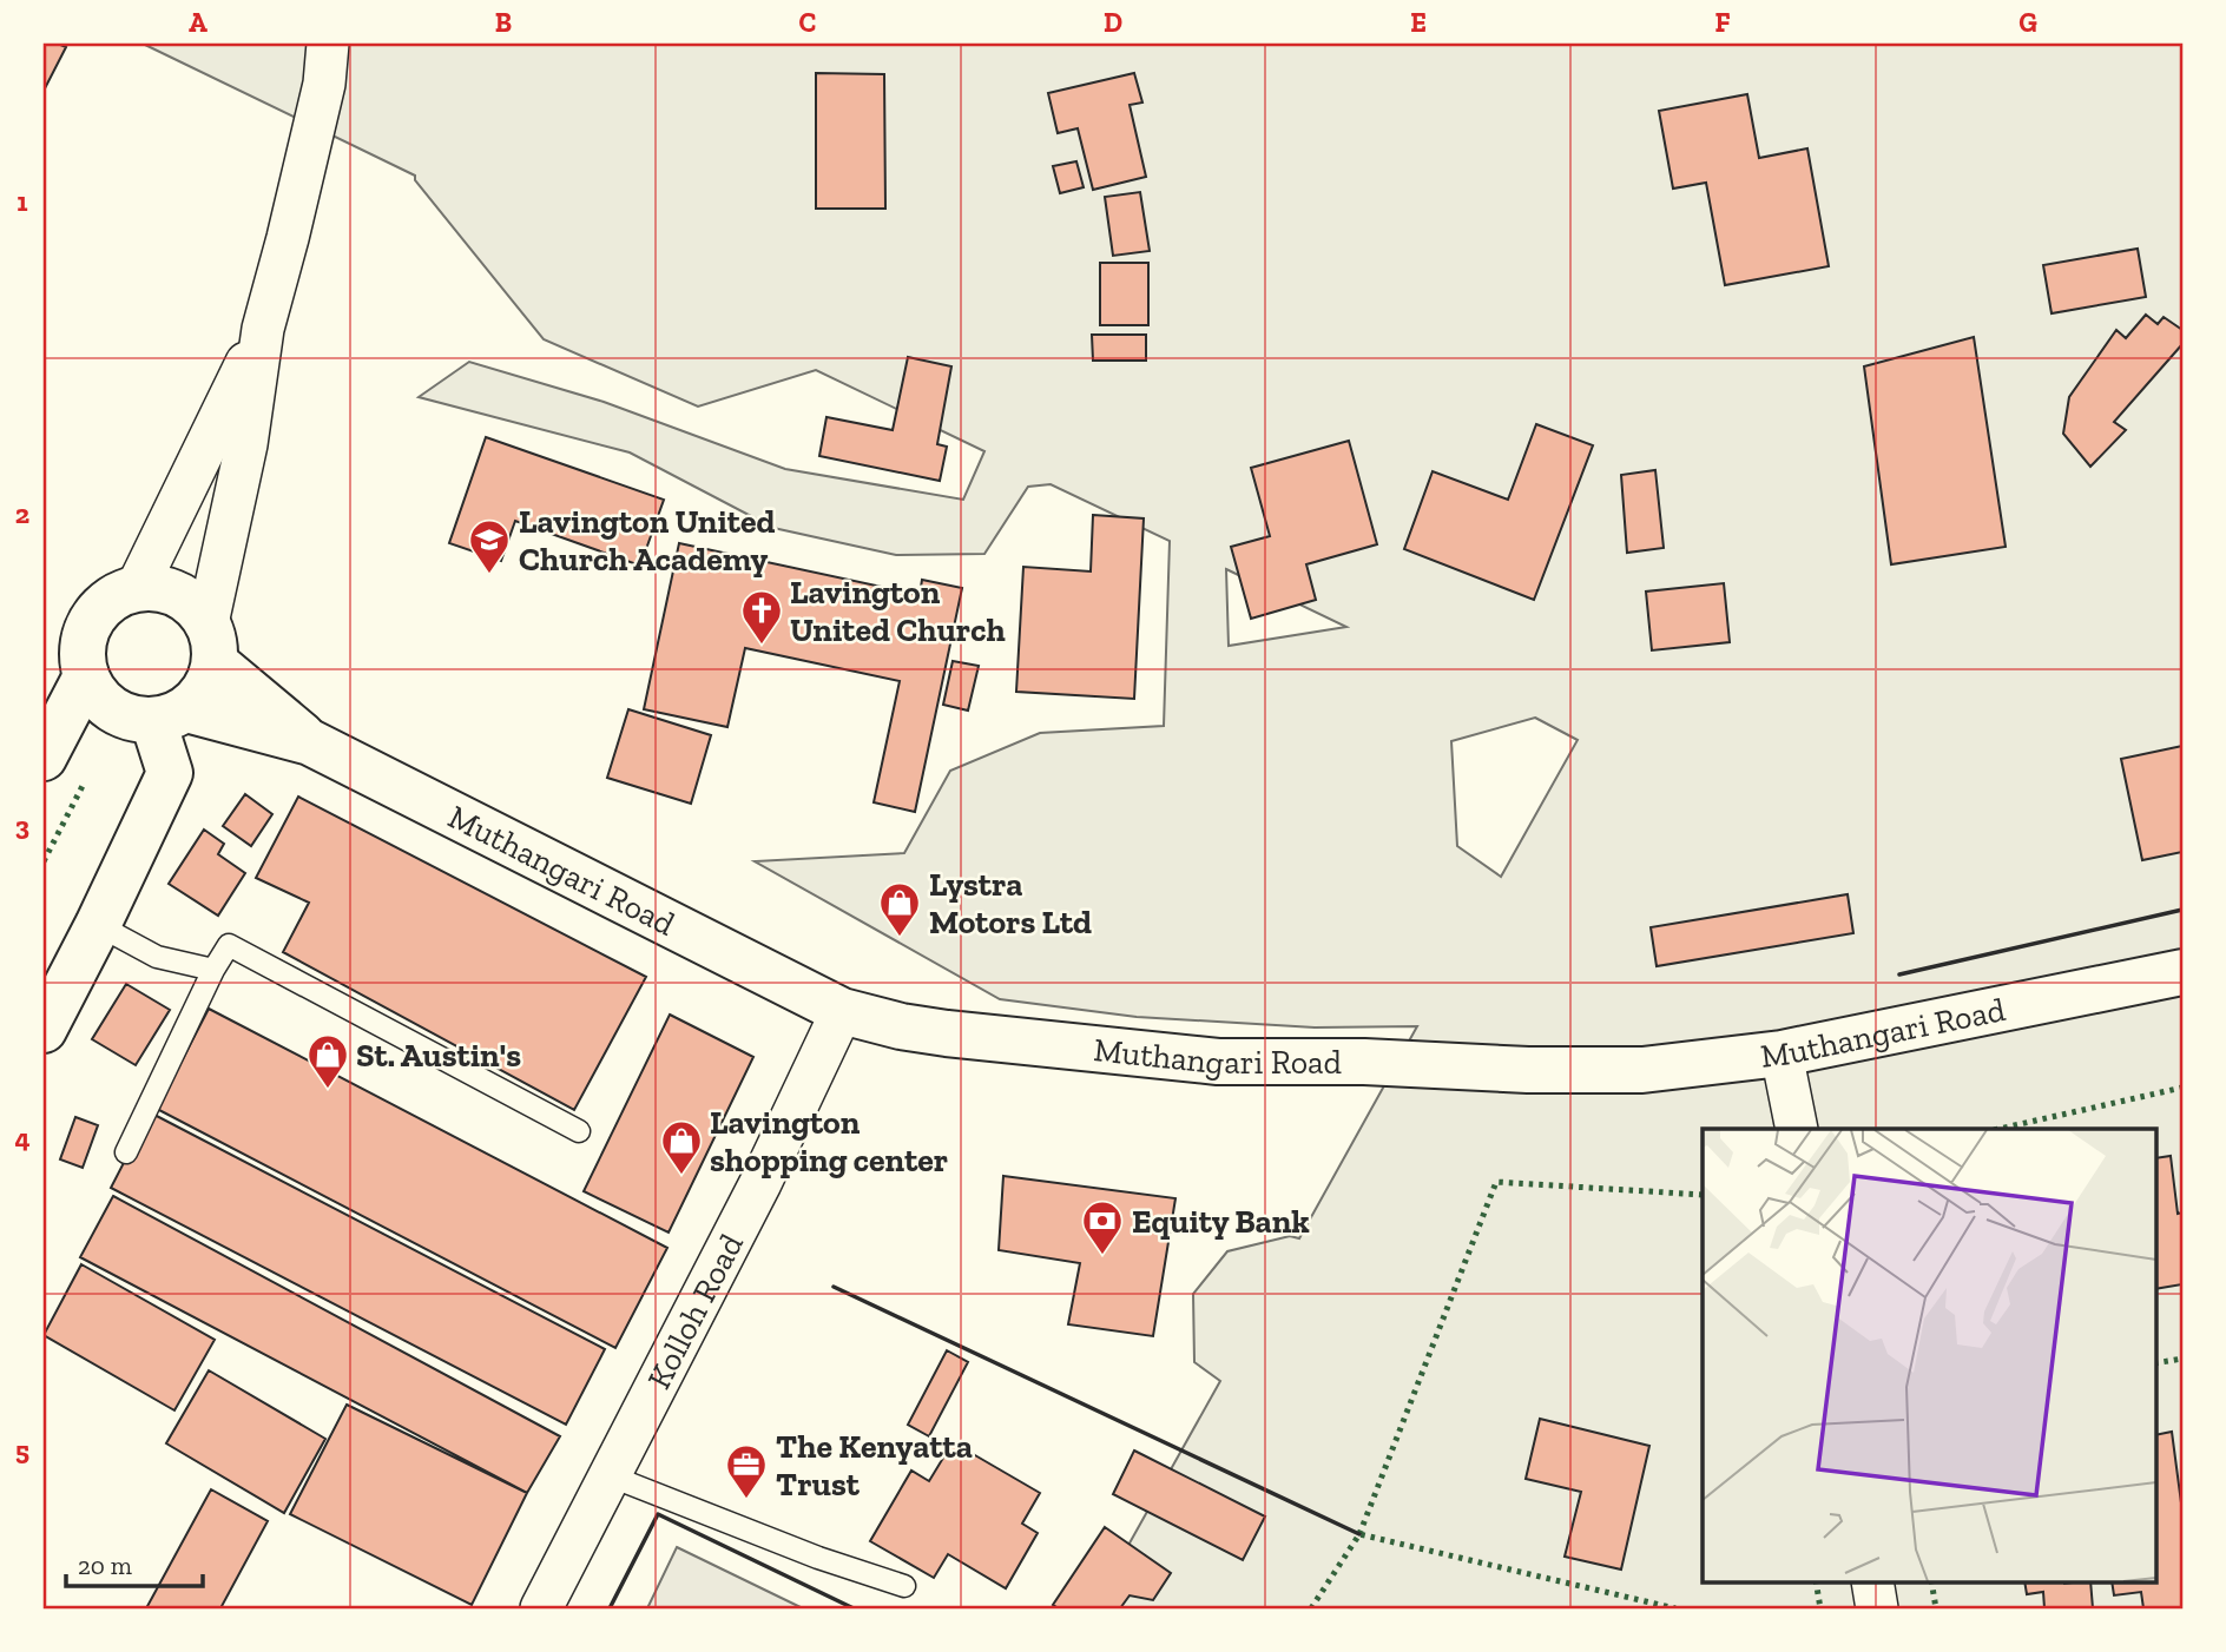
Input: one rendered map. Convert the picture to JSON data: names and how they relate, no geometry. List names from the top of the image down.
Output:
{
  "streets": {
    "street": ["Muthangari Road", "Kolloh Road"]
  },
  "crossings": [
    ["Muthangari Road", "Kolloh Road"]
  ],
  "places": {
    "school or university": ["Lavington United Church Academy"],
    "church": ["Lavington United Church"],
    "shop": ["Lystra Motors Ltd", "St. Austin's", "Lavington shopping center"],
    "bank": ["Equity Bank"],
    "office": ["The Kenyatta Trust"]
  },
  "scale_bar": "20 m",
  "grid": {
    "columns": [
      "A",
      "B",
      "C",
      "D",
      "E",
      "F",
      "G"
    ],
    "rows": [
      "1",
      "2",
      "3",
      "4",
      "5"
    ]
  }
}
